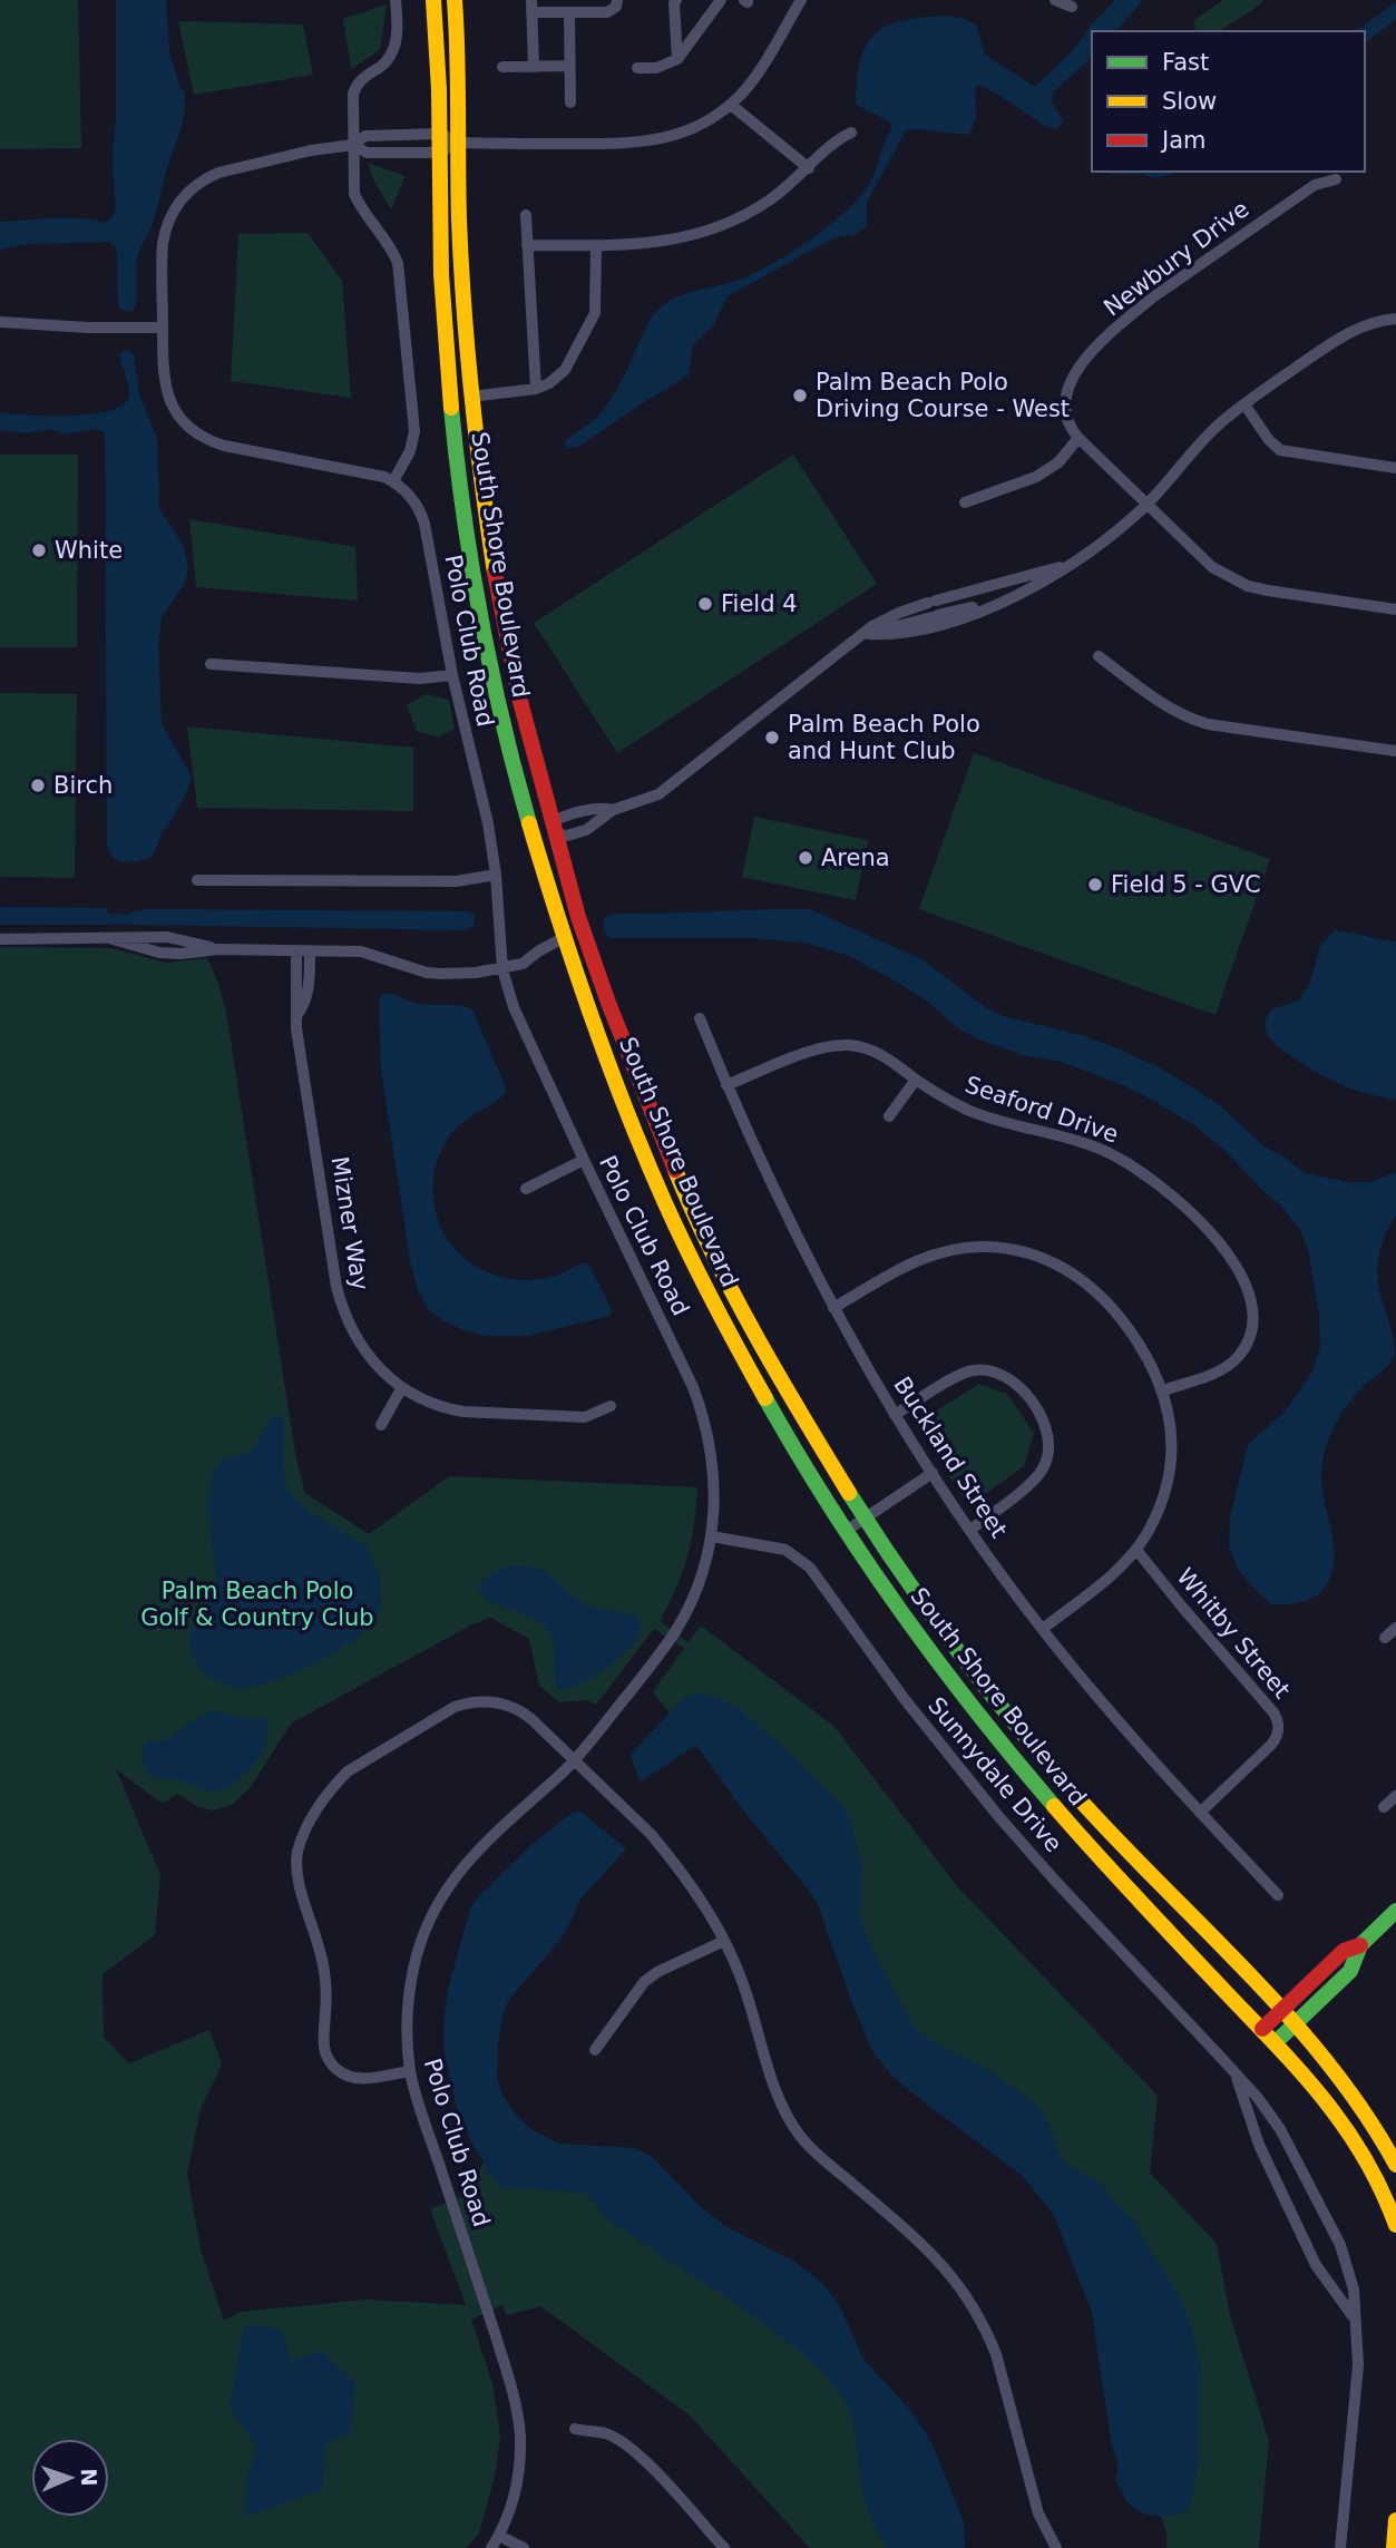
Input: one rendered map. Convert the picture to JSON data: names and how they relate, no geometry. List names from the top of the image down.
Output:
{
  "streets": {
    "street": [
      "Newbury Drive",
      "South Shore Boulevard",
      "Polo Club Road",
      "Seaford Drive",
      "Mizner Way",
      "Buckland Street",
      "Whitby Street",
      "Sunnydale Drive"
    ]
  },
  "crossings": [
    ["Polo Club Road", "Sunnydale Drive"],
    ["Seaford Drive", "Buckland Street"],
    ["Buckland Street", "Whitby Street"]
  ],
  "parks": ["Palm Beach Polo Golf & Country Club"],
  "places": [
    "Palm Beach Polo Driving Course - West",
    "White",
    "Field 4",
    "Palm Beach Polo and Hunt Club",
    "Birch",
    "Arena",
    "Field 5 - GVC"
  ],
  "legend": ["Fast", "Slow", "Jam"],
  "north": "right"
}
